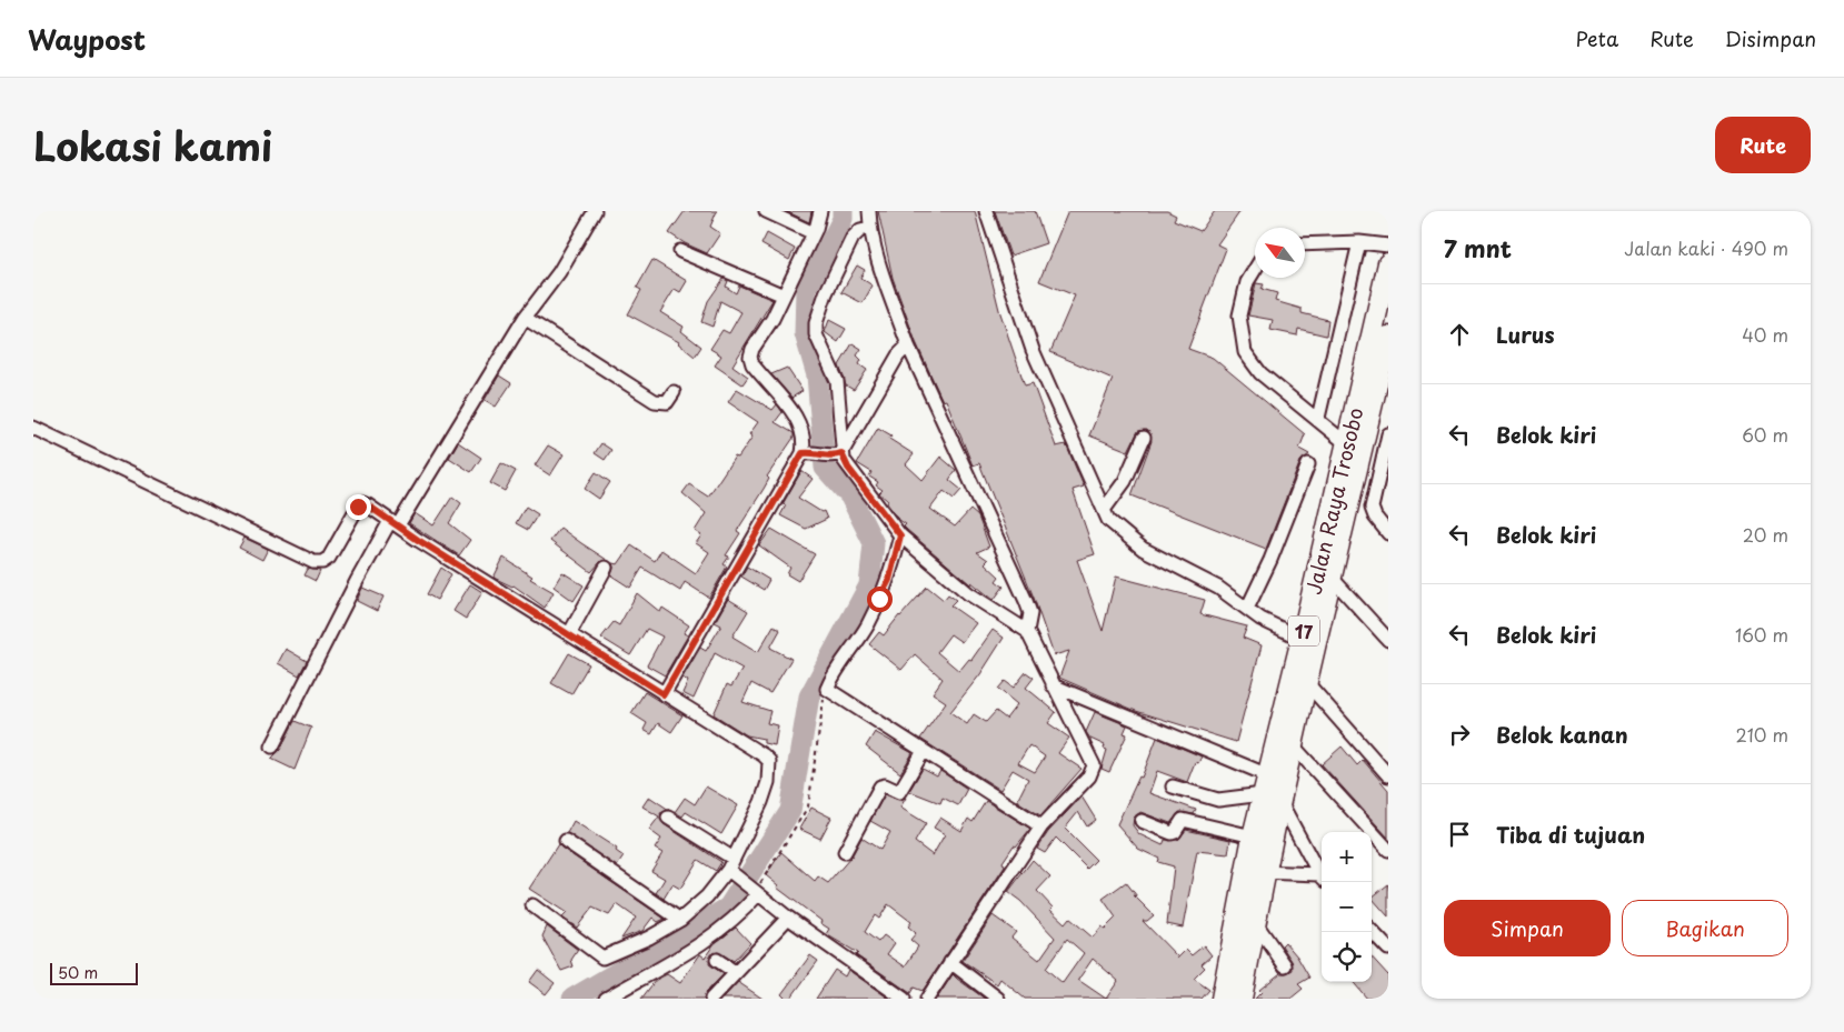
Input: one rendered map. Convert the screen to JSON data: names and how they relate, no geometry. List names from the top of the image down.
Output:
{
  "streets": {
    "highway": ["Jalan Raya Trosobo", "17"]
  },
  "scale_bar": "50 m",
  "north": "top left",
  "page": {
    "header": "Waypost",
    "nav": ["Peta", "Rute", "Disimpan"],
    "title": "Lokasi kami",
    "buttons": [
      "Rute",
      ["Simpan", "Bagikan"]
    ],
    "heading": ["7 mnt", "Jalan kaki · 490 m"],
    "list": [
      ["Lurus", "40 m"],
      ["Belok kiri", "60 m"],
      ["Belok kiri", "20 m"],
      ["Belok kiri", "160 m"],
      ["Belok kanan", "210 m"],
      "Tiba di tujuan"
    ],
    "map_buttons": ["+", "−"],
    "scale": "50 m"
  }
}
